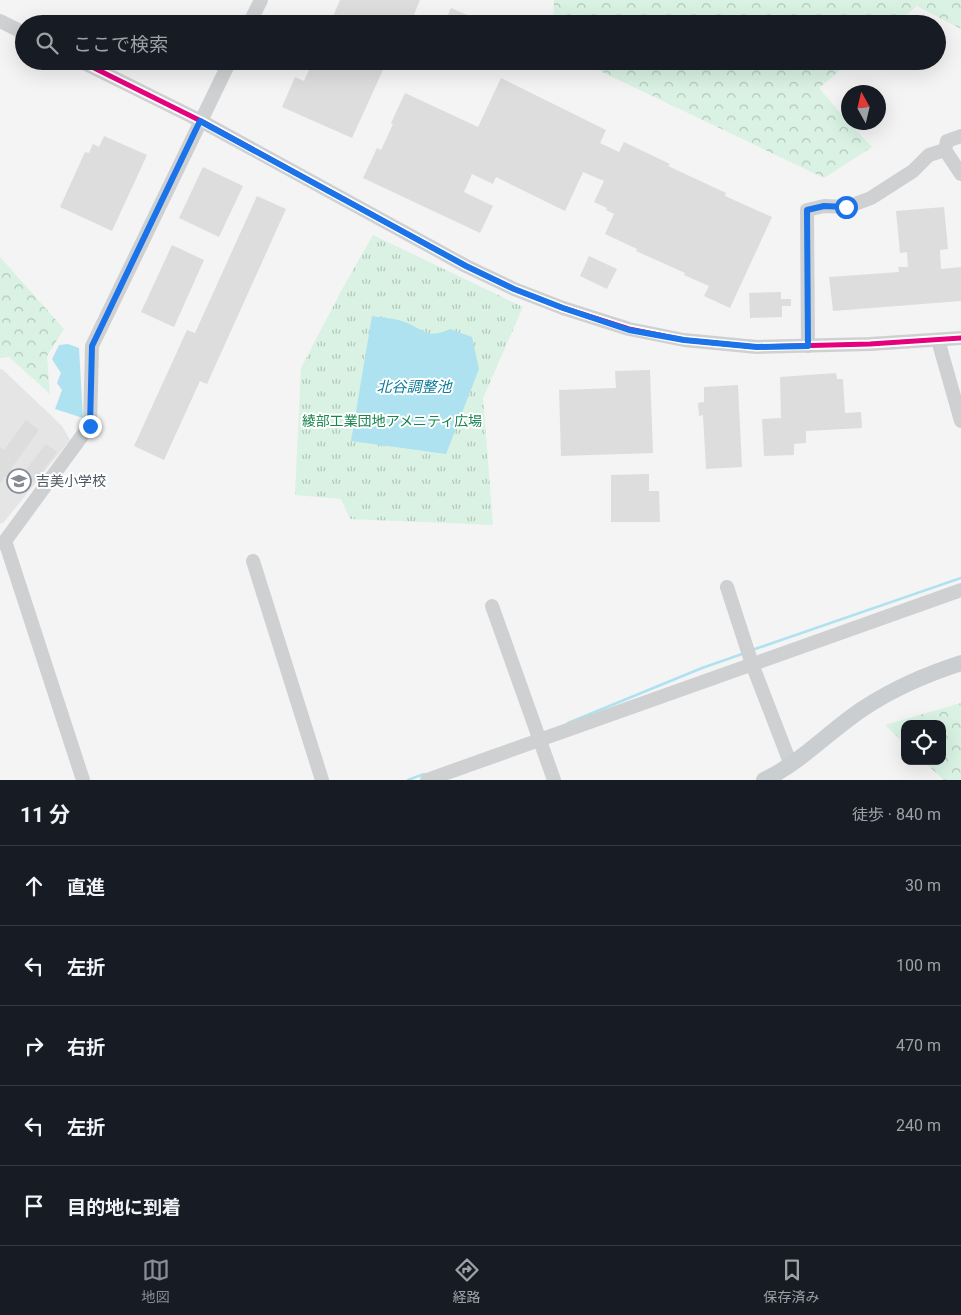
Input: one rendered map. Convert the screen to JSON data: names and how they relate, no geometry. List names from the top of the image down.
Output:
{
  "water": ["北谷調整池"],
  "parks": ["綾部工業団地アメニティ広場"],
  "places": {
    "school or university": ["吉美小学校"]
  },
  "north": "top",
  "page": {
    "search": "ここで検索",
    "heading": ["11 分", "徒歩 · 840 m"],
    "list": [
      ["直進", "30 m"],
      ["左折", "100 m"],
      ["右折", "470 m"],
      ["左折", "240 m"],
      "目的地に到着"
    ],
    "nav": ["地図", "経路", "保存済み"]
  }
}
